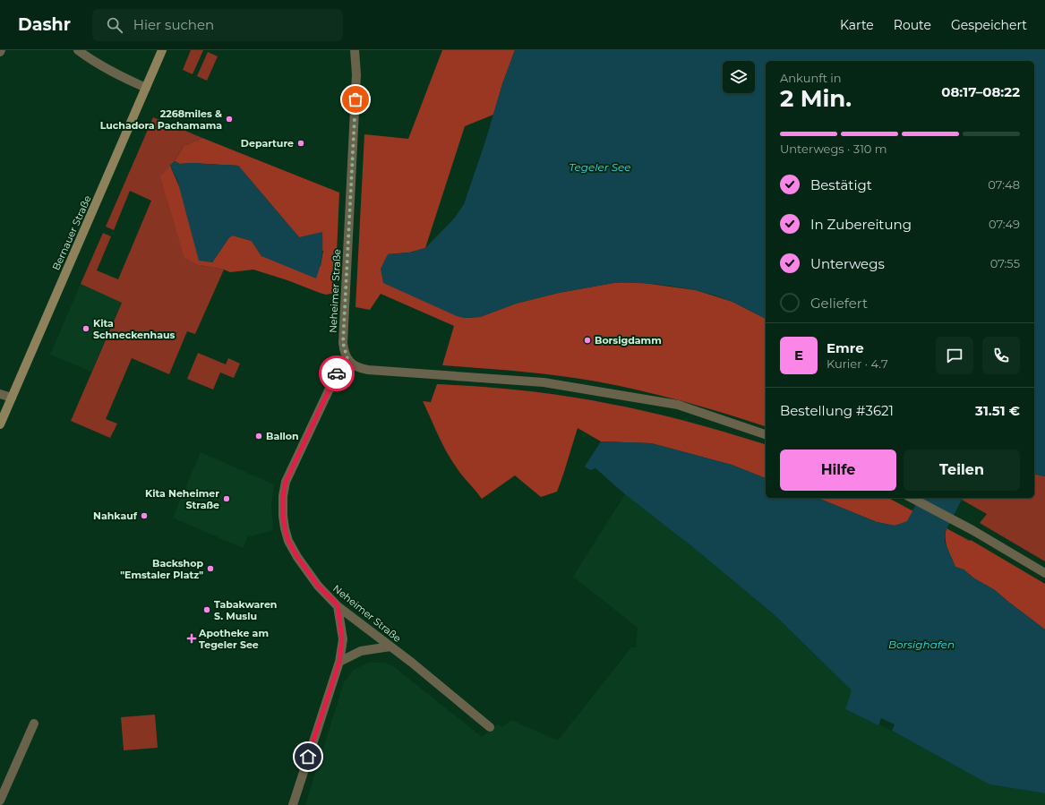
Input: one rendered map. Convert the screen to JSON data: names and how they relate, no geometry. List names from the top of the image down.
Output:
{
  "streets": {
    "main road": ["Bernauer Straße"],
    "street": ["Neheimer Straße"]
  },
  "water": ["Tegeler See", "Borsighafen"],
  "places": {
    "other": [
      "2268miles & Luchadora Pachamama",
      "Departure",
      "Kita Schneckenhaus",
      "Borsigdamm",
      "Ballon",
      "Kita Neheimer Straße",
      "Nahkauf",
      "Backshop \"Emstaler Platz\"",
      "Tabakwaren S. Muslu"
    ],
    "health": ["Apotheke am Tegeler See"]
  },
  "page": {
    "header": "Dashr",
    "search": "Hier suchen",
    "nav": ["Karte", "Route", "Gespeichert"],
    "heading": ["2 Min.", "Ankunft in", "08:17–08:22"],
    "panel": [
      "Emre",
      "Kurier · 4.7",
      "Bestellung #3621",
      "31.51 €"
    ],
    "bar": "Unterwegs · 310 m",
    "list": [
      ["Bestätigt", "07:48"],
      ["In Zubereitung", "07:49"],
      ["Unterwegs", "07:55"],
      "Geliefert"
    ],
    "round": "E",
    "buttons": ["Hilfe", "Teilen"]
  }
}
